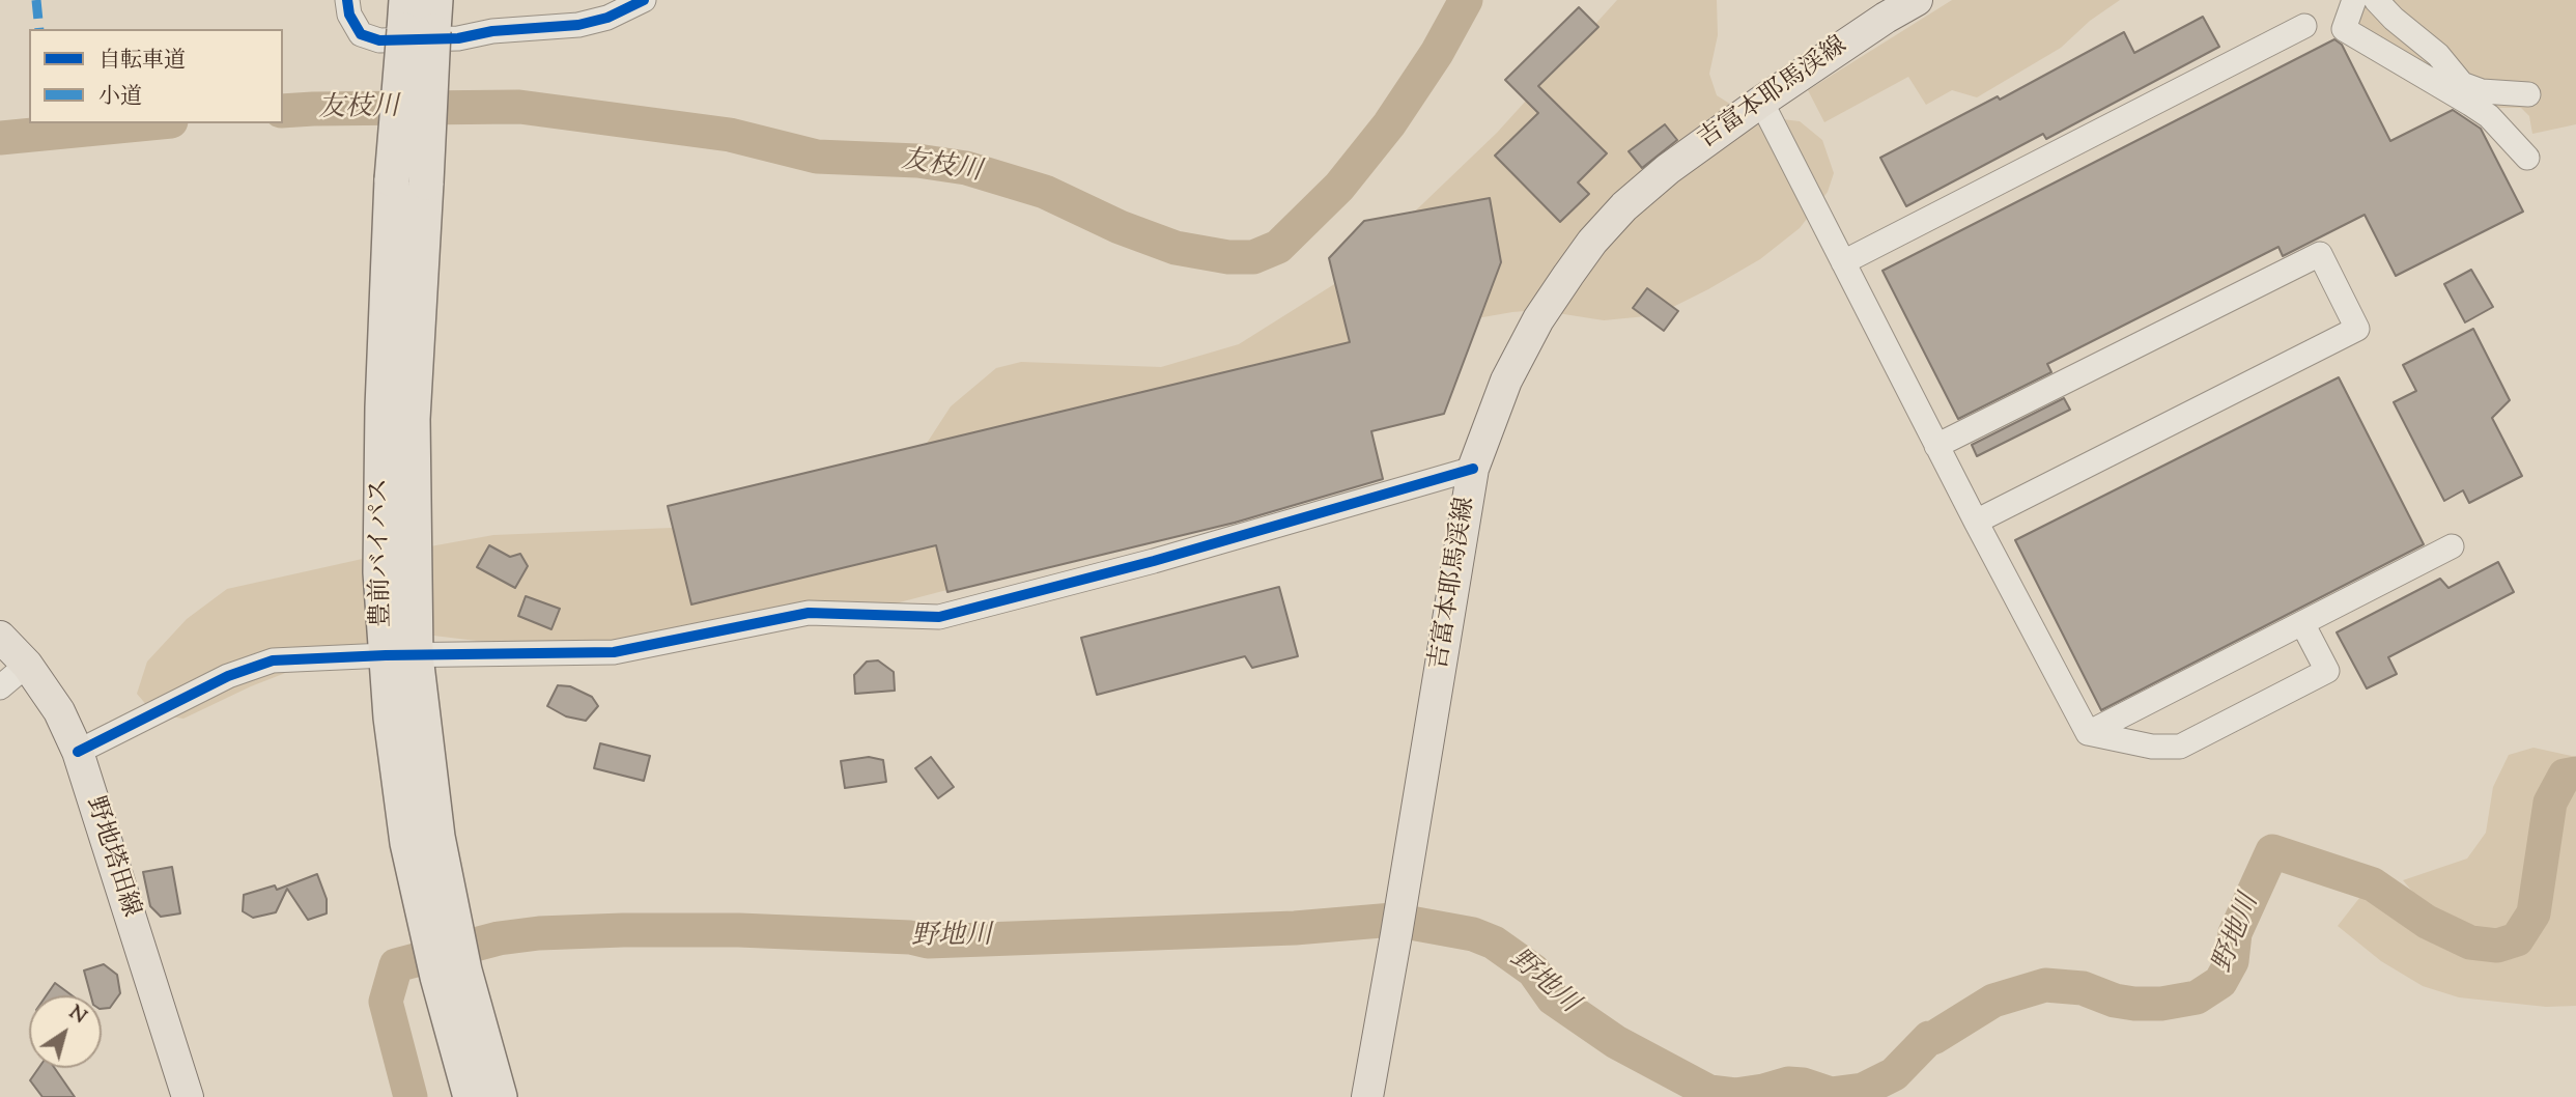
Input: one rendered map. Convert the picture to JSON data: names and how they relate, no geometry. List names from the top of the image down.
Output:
{
  "streets": {
    "highway": ["豊前バイパス"],
    "main road": ["吉富本耶馬渓線", "野地塔田線"]
  },
  "water": ["友枝川", "野地川"],
  "legend": ["自転車道", "小道"],
  "north": "top right"
}
